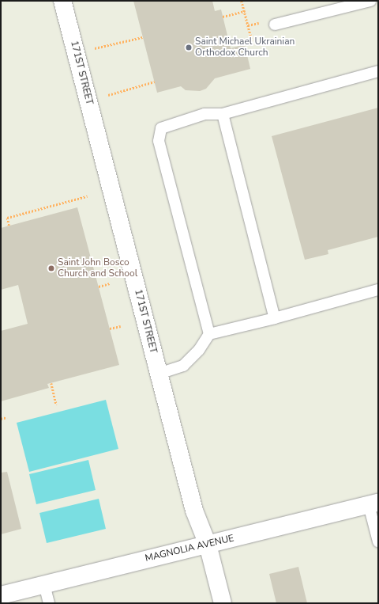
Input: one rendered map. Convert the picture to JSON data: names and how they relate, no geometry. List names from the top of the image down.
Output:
{
  "streets": {
    "street": ["171ST STREET", "MAGNOLIA AVENUE"]
  },
  "crossings": [
    ["171ST STREET", "MAGNOLIA AVENUE"]
  ],
  "places": ["Saint Michael Ukrainian Orthodox Church", "Saint John Bosco Church and School"]
}
